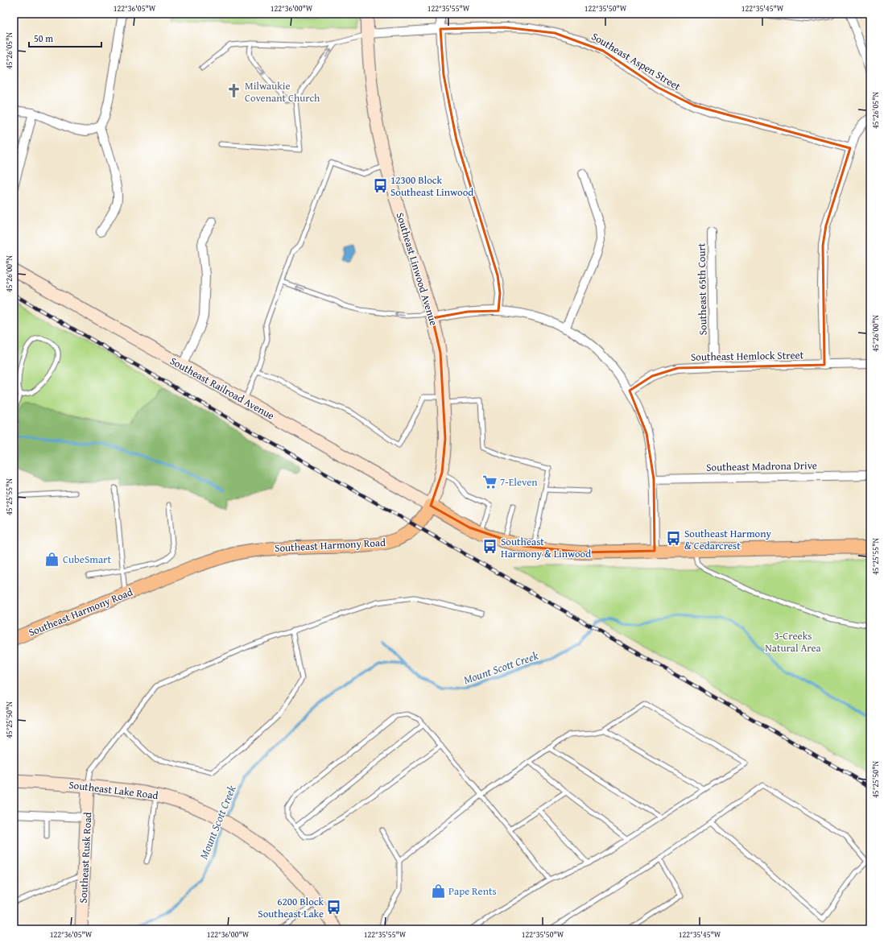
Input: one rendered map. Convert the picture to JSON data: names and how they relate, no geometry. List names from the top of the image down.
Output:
{
  "streets": {
    "main road": ["Southeast Harmony Road"],
    "street": [
      "Southeast Aspen Street",
      "Southeast Linwood Avenue",
      "Southeast 65th Court",
      "Southeast Hemlock Street",
      "Southeast Railroad Avenue",
      "Southeast Madrona Drive",
      "Southeast Lake Road",
      "Southeast Rusk Road"
    ]
  },
  "crossings": [
    ["Southeast Aspen Street", "Southeast Linwood Avenue"],
    ["Southeast Linwood Avenue", "Southeast Railroad Avenue"],
    ["Southeast Linwood Avenue", "Southeast Harmony Road"],
    ["Southeast 65th Court", "Southeast Hemlock Street"],
    ["Southeast Railroad Avenue", "Southeast Harmony Road"],
    ["Southeast Lake Road", "Southeast Rusk Road"]
  ],
  "water": ["Mount Scott Creek"],
  "parks": ["3-Creeks Natural Area"],
  "places": {
    "church": ["Milwaukie Covenant Church"],
    "bus stop": [
      "12300 Block Southeast Linwood",
      "Southeast Harmony & Cedarcrest",
      "Southeast Harmony & Linwood",
      "6200 Block Southeast Lake"
    ],
    "supermarket": ["7-Eleven"],
    "shop": ["CubeSmart", "Pape Rents"]
  },
  "scale_bar": "50 m",
  "coordinates": [
    "122°36'05\"W",
    "122°36'00\"W",
    "122°35'55\"W",
    "122°35'50\"W",
    "122°35'45\"W",
    "45°26'05\"N",
    "45°26'00\"N",
    "45°25'55\"N",
    "45°25'50\"N"
  ]
}
